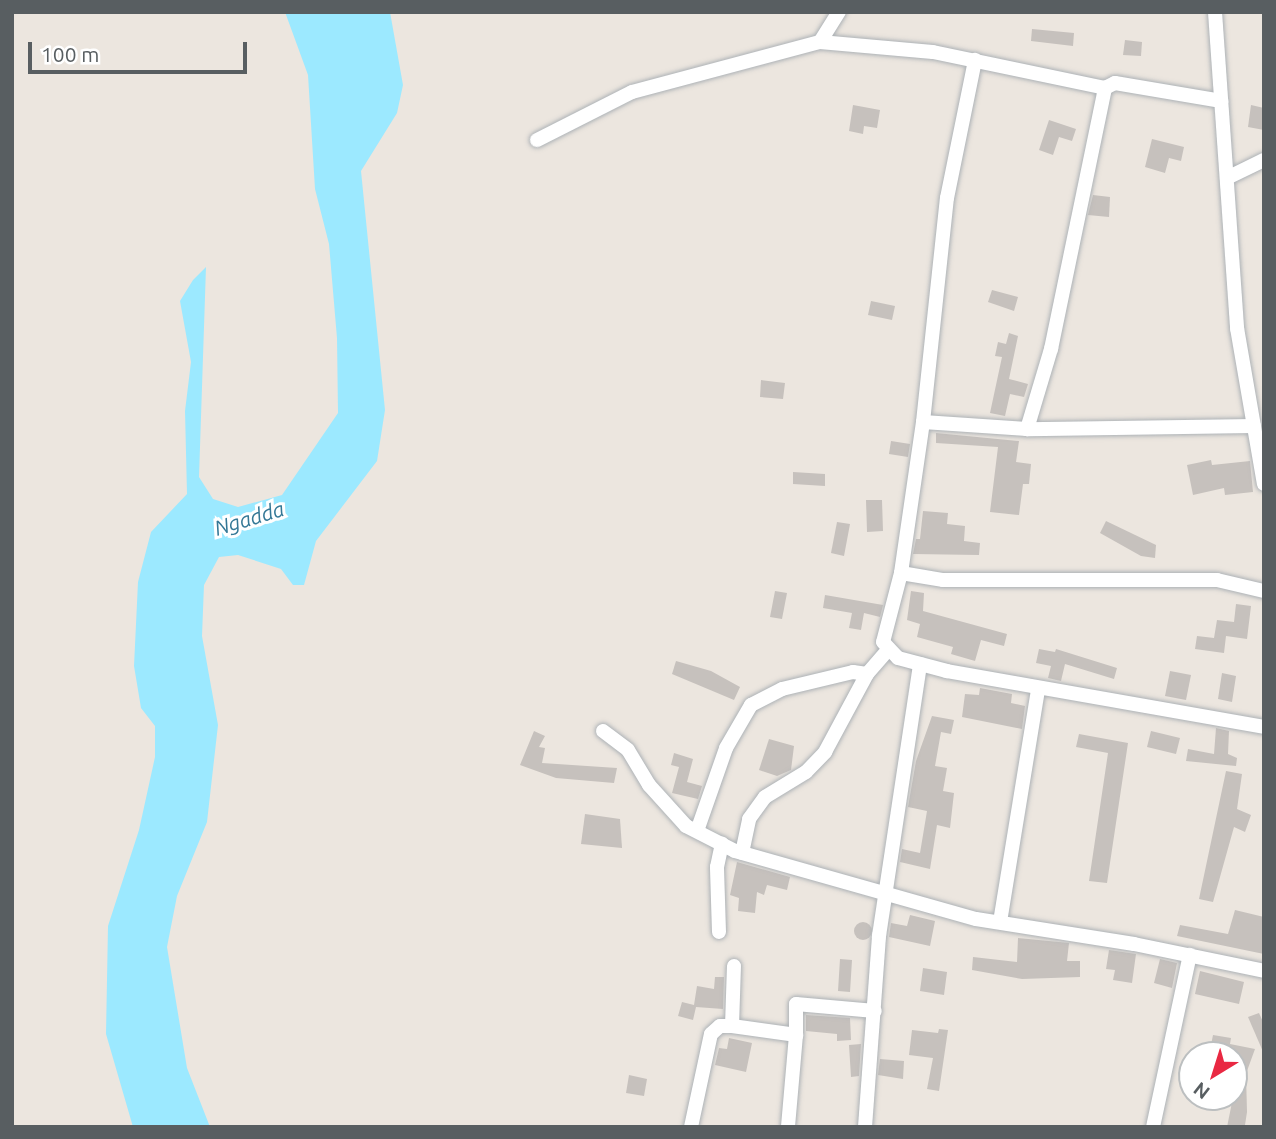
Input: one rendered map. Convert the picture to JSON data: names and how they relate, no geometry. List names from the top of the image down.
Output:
{
  "water": ["Ngadda"],
  "scale_bar": "100 m",
  "north": "bottom left"
}
